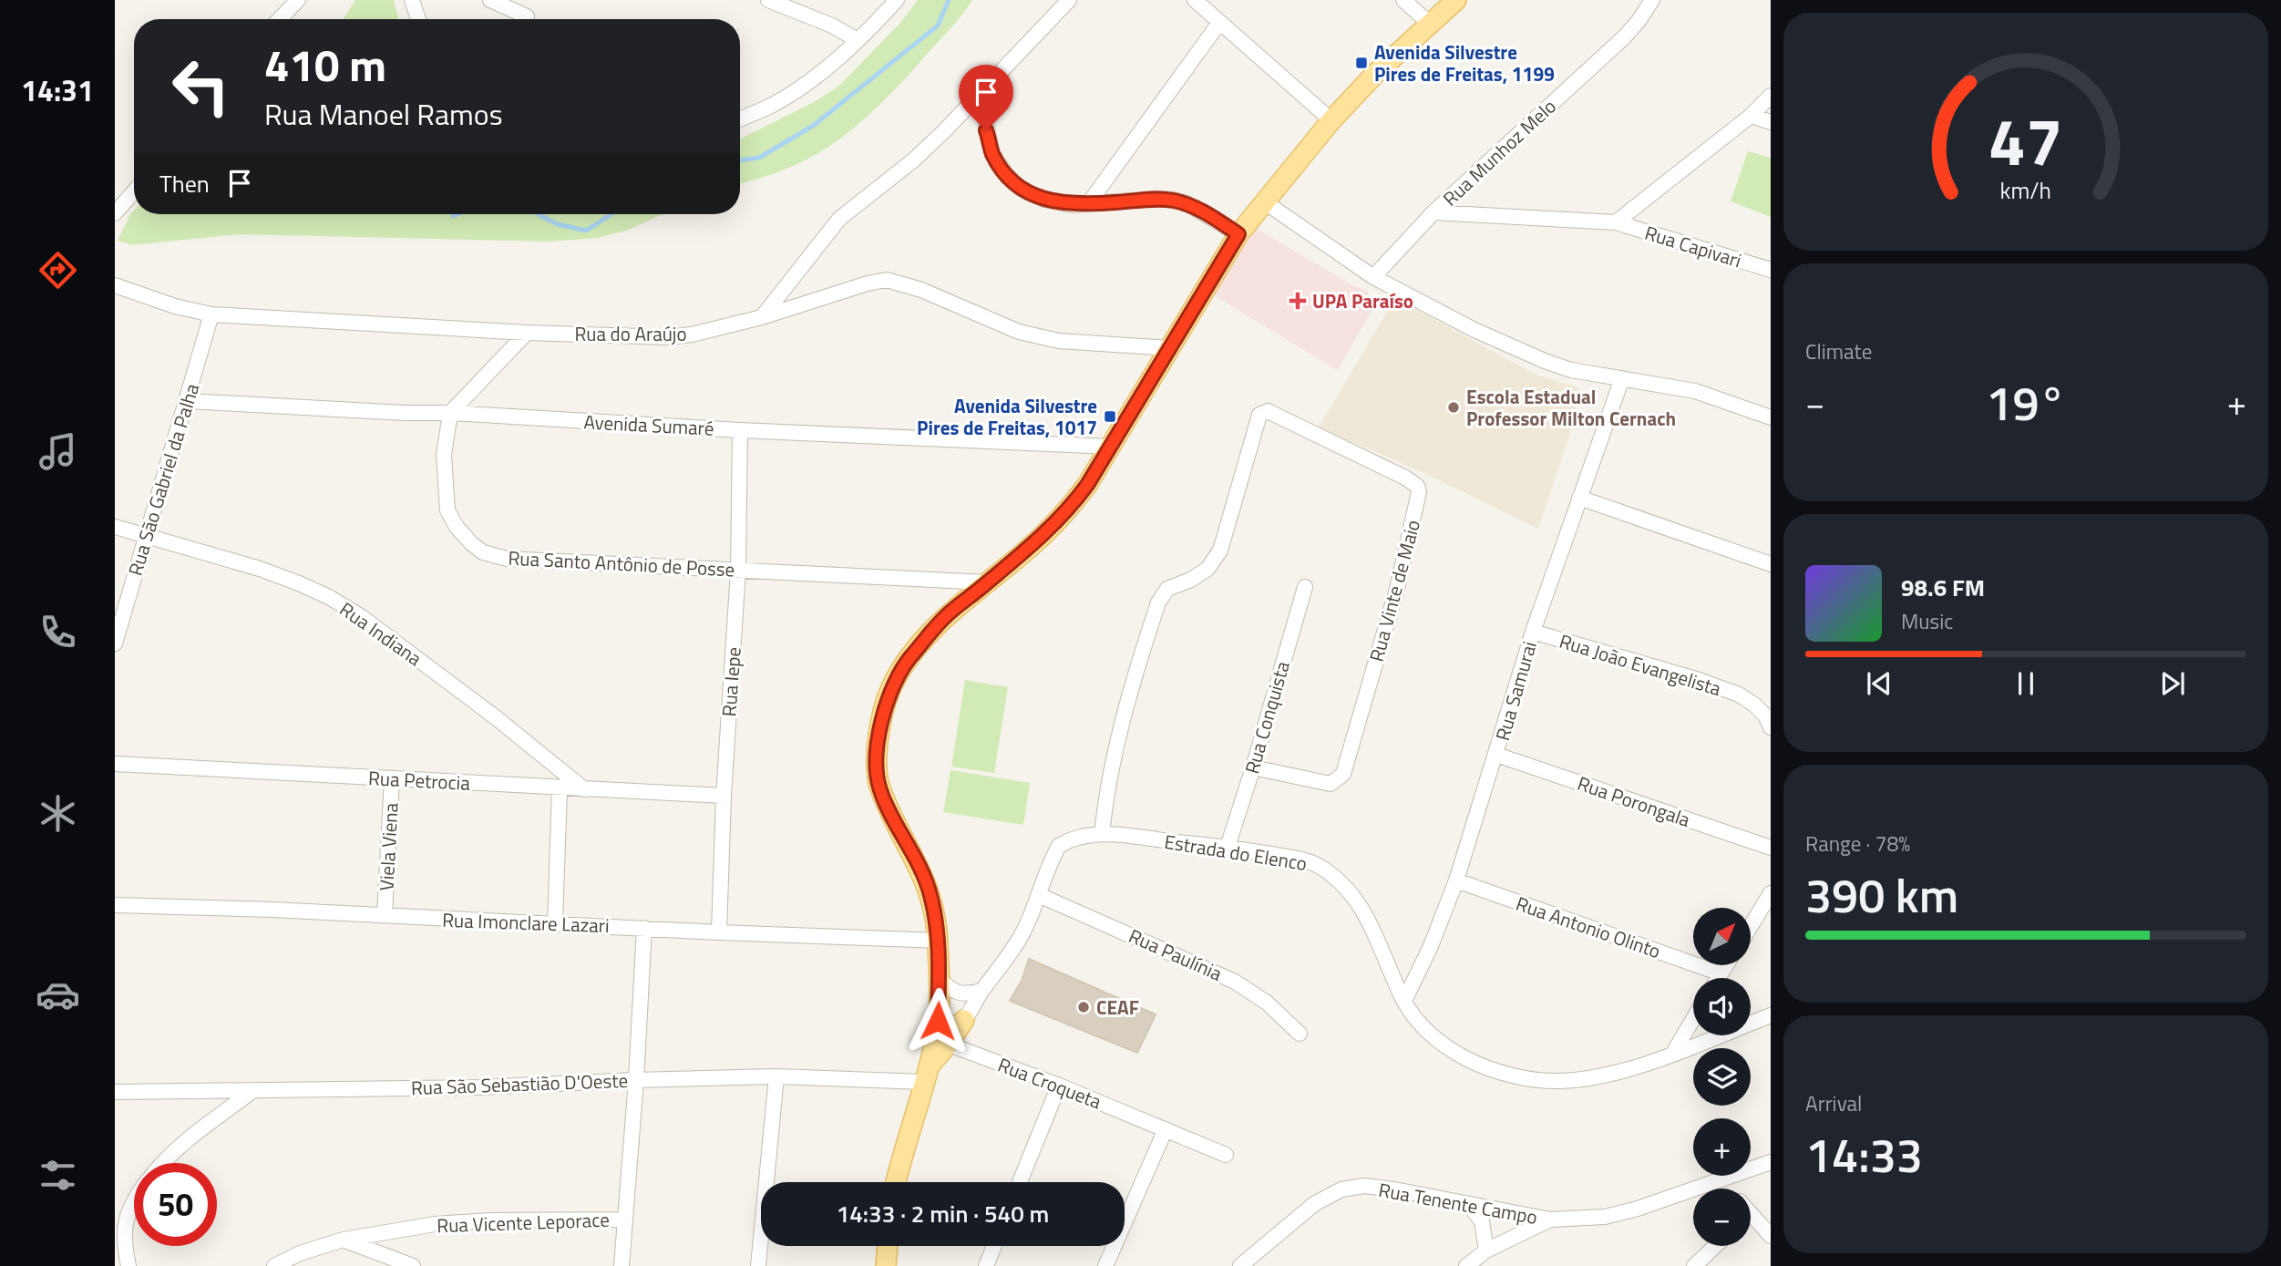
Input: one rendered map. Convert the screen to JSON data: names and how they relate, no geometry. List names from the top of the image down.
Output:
{
  "streets": {
    "street": [
      "Rua Munhoz Melo",
      "Rua Capivari",
      "Rua do Araújo",
      "Avenida Sumaré",
      "Rua São Gabriel da Palha",
      "Rua Santo Antônio de Posse",
      "Rua Vinte de Maio",
      "Rua Indiana",
      "Rua João Evangelista",
      "Rua Iepe",
      "Rua Samurai",
      "Rua Conquista",
      "Rua Petrocia",
      "Rua Porongala",
      "Viela Viena",
      "Estrada do Elenco",
      "Rua Imonclare Lazari",
      "Rua Antonio Olinto",
      "Rua Paulínia",
      "Rua Croqueta",
      "Rua São Sebastião D'Oeste",
      "Rua Tenente Campo",
      "Rua Vicente Leporace"
    ]
  },
  "crossings": [
    ["Rua Munhoz Melo", "Rua Capivari"],
    ["Rua do Araújo", "Rua São Gabriel da Palha"],
    ["Avenida Sumaré", "Rua São Gabriel da Palha"],
    ["Avenida Sumaré", "Rua Santo Antônio de Posse"],
    ["Avenida Sumaré", "Rua Iepe"],
    ["Rua São Gabriel da Palha", "Rua Indiana"],
    ["Rua Santo Antônio de Posse", "Rua Iepe"],
    ["Rua Vinte de Maio", "Rua Conquista"],
    ["Rua Vinte de Maio", "Estrada do Elenco"],
    ["Rua Indiana", "Rua Petrocia"],
    ["Rua João Evangelista", "Rua Samurai"],
    ["Rua Iepe", "Rua Petrocia"],
    ["Rua Iepe", "Rua Imonclare Lazari"],
    ["Rua Samurai", "Rua Porongala"],
    ["Rua Samurai", "Estrada do Elenco"],
    ["Rua Samurai", "Rua Antonio Olinto"],
    ["Rua Conquista", "Estrada do Elenco"],
    ["Rua Petrocia", "Viela Viena"],
    ["Viela Viena", "Rua Imonclare Lazari"],
    ["Estrada do Elenco", "Rua Paulínia"]
  ],
  "places": {
    "transit": ["Avenida Silvestre Pires de Freitas, 1199", "Avenida Silvestre Pires de Freitas, 1017"],
    "health": ["UPA Paraíso"],
    "other": ["Escola Estadual Professor Milton Cernach", "CEAF"]
  },
  "north": "top right",
  "page": {
    "tabs": "14:31",
    "turn": ["410 m", "Rua Manoel Ramos"],
    "then": "Then",
    "tile": [
      "Climate",
      ["Range · 78%", "390 km"],
      ["Arrival", "14:33"]
    ],
    "heat": ["−", "19°", "+"],
    "song": ["98.6 FM", "Music"],
    "map_buttons": ["+", "−"],
    "limit": "50",
    "trip": "14:33 · 2 min · 540 m",
    "gauge": ["47", "km/h"]
  }
}
